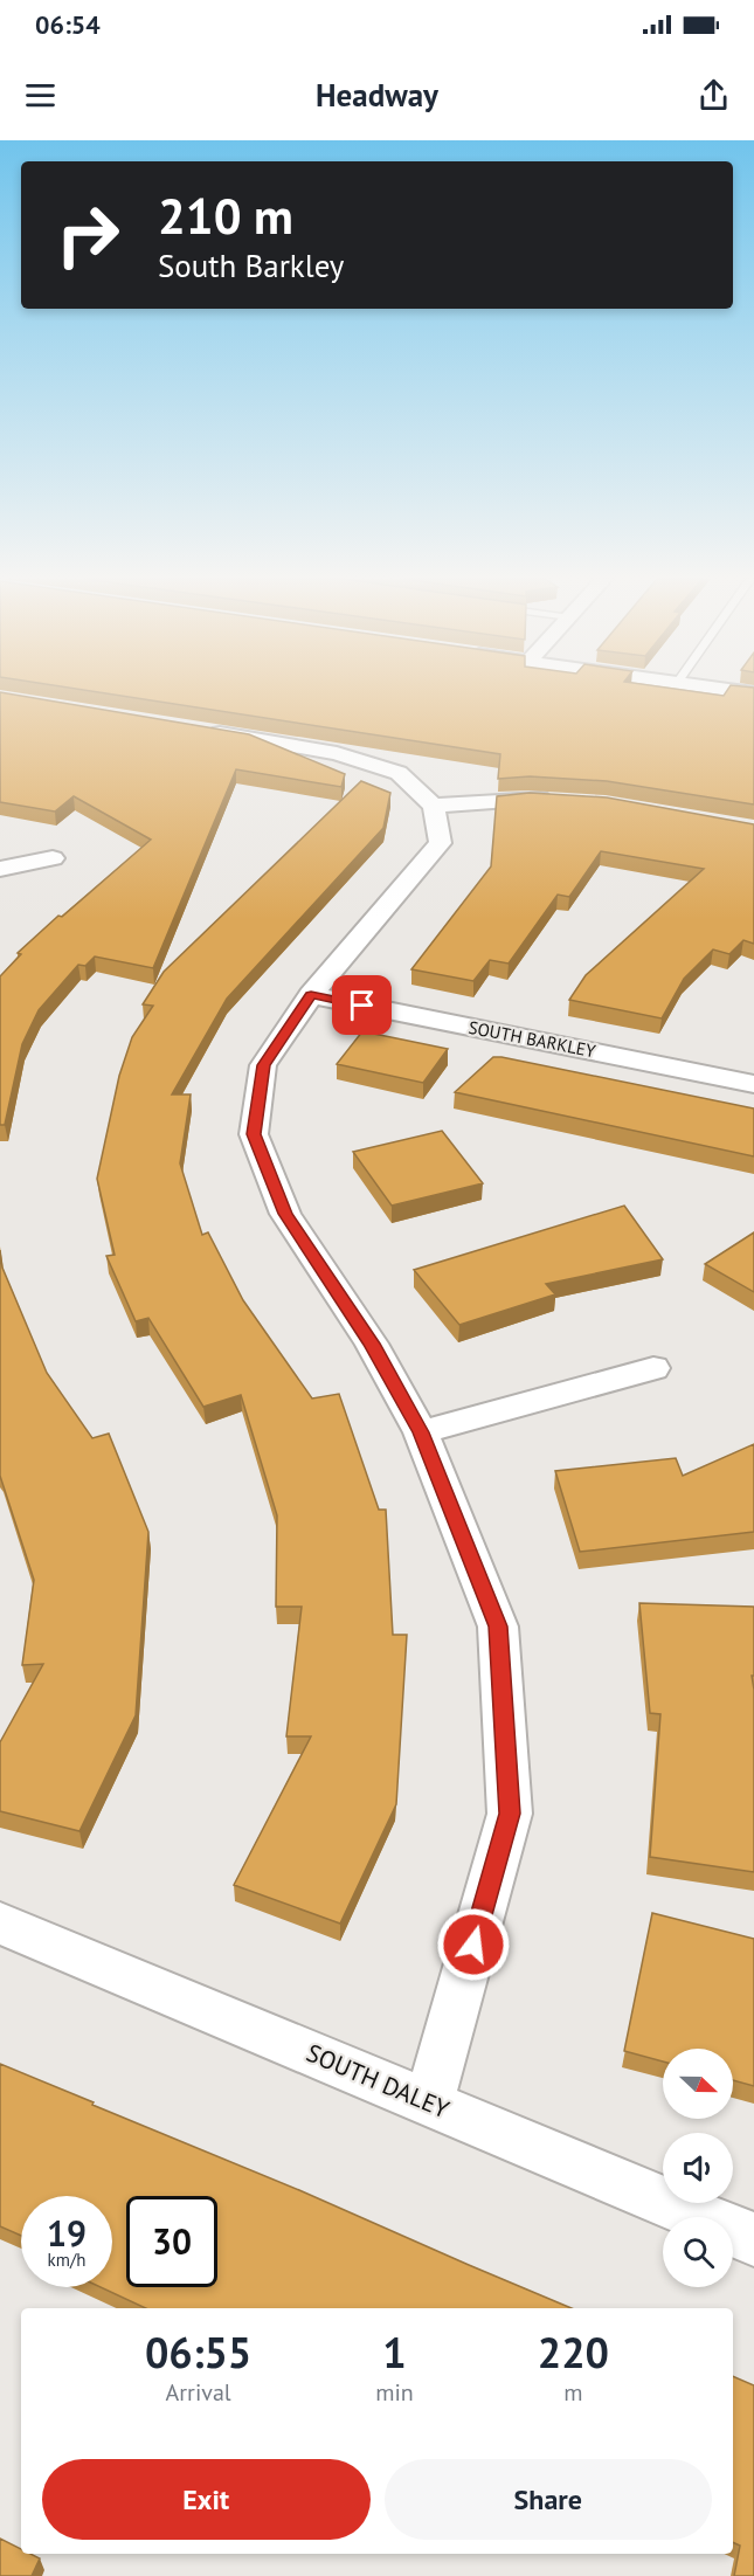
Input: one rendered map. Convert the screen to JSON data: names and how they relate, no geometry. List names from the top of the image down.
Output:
{
  "streets": {
    "street": ["SOUTH BARKLEY", "SOUTH DALEY"]
  },
  "north": "right",
  "page": {
    "status": "06:54",
    "header": "Headway",
    "turn": ["210 m", "South Barkley"],
    "speed": "19 km/h",
    "limit": "30",
    "eta": [
      "06:55",
      "Arrival",
      "1",
      "min",
      "220",
      "m"
    ],
    "buttons": ["Exit", "Share"]
  }
}
